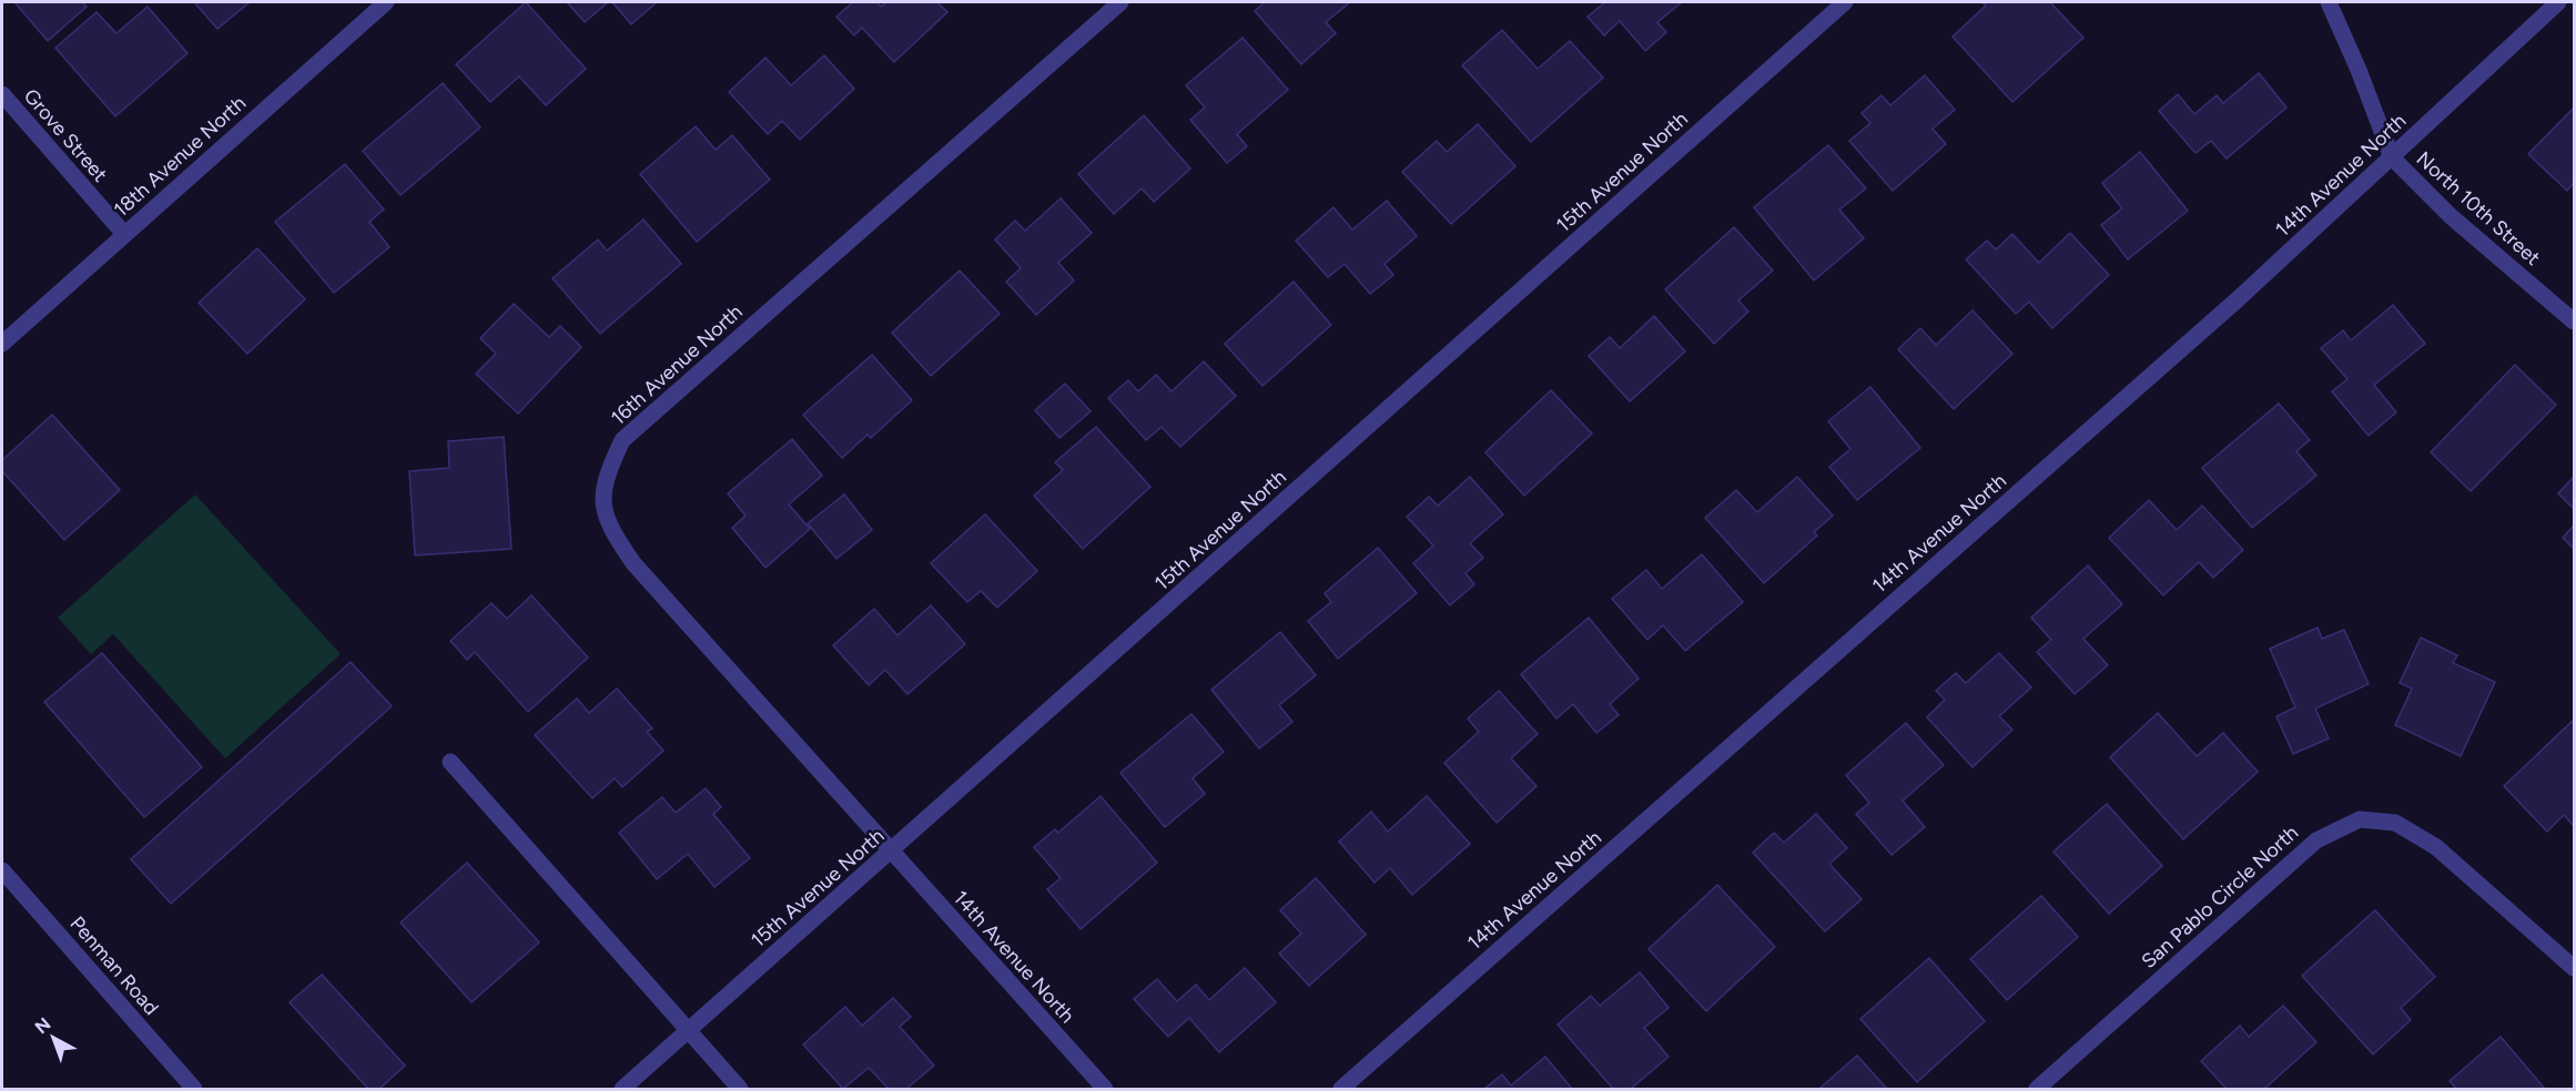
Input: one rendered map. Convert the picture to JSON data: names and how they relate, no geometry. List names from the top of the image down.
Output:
{
  "streets": {
    "street": [
      "Grove Street",
      "18th Avenue North",
      "15th Avenue North",
      "14th Avenue North",
      "North 10th Street",
      "16th Avenue North",
      "San Pablo Circle North",
      "Penman Road"
    ]
  },
  "crossings": [
    ["Grove Street", "18th Avenue North"],
    ["15th Avenue North", "14th Avenue North"],
    ["15th Avenue North", "16th Avenue North"],
    ["14th Avenue North", "North 10th Street"],
    ["14th Avenue North", "16th Avenue North"]
  ],
  "north": "top left"
}
